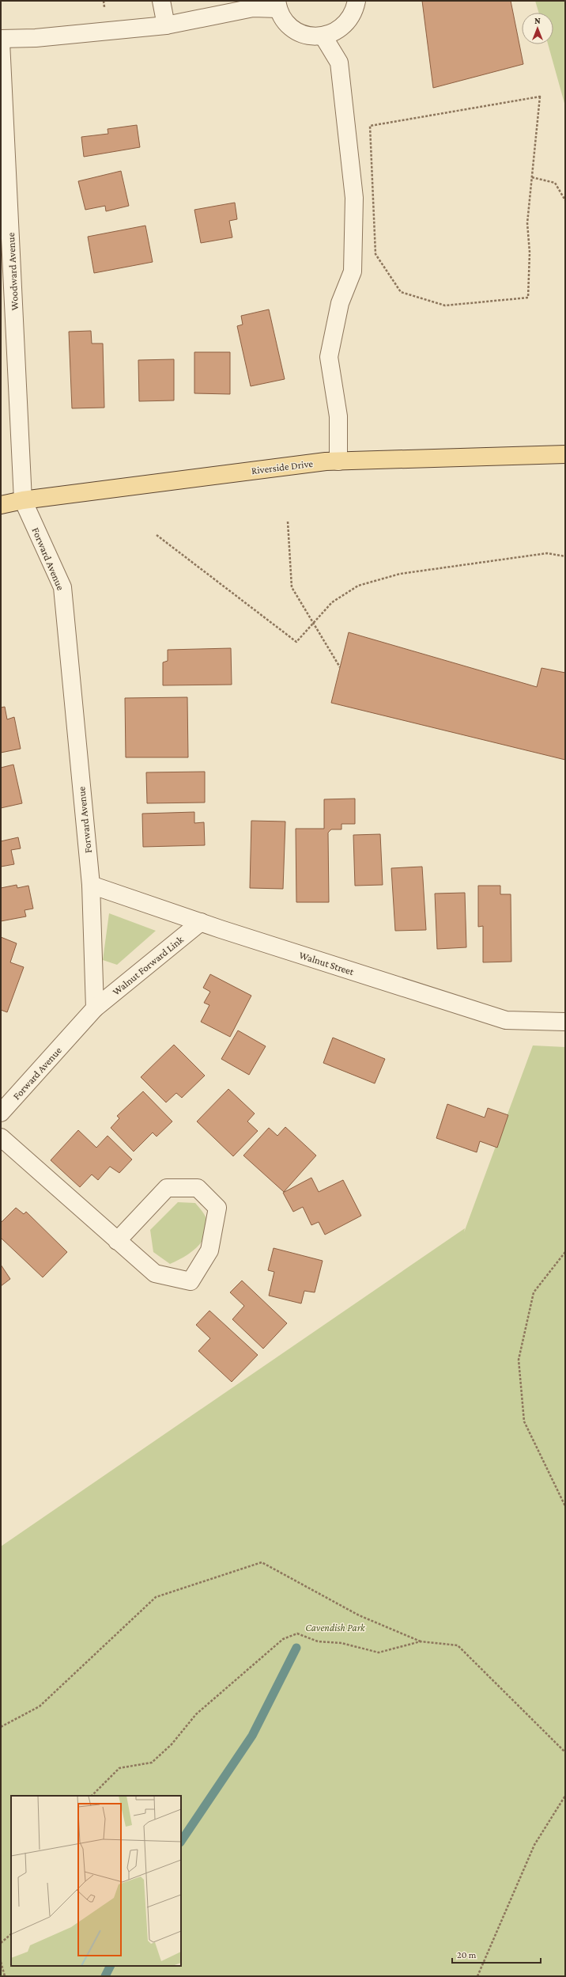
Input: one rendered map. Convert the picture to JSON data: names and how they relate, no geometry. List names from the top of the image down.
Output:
{
  "streets": {
    "main road": ["Riverside Drive"],
    "street": [
      "Woodward Avenue",
      "Forward Avenue",
      "Walnut Street",
      "Walnut Forward Link"
    ]
  },
  "crossings": [
    ["Woodward Avenue", "Riverside Drive"],
    ["Woodward Avenue", "Forward Avenue"],
    ["Riverside Drive", "Forward Avenue"],
    ["Forward Avenue", "Walnut Street"],
    ["Forward Avenue", "Walnut Forward Link"],
    ["Walnut Street", "Walnut Forward Link"]
  ],
  "parks": ["Cavendish Park"],
  "scale_bar": "20 m",
  "north": "top"
}
